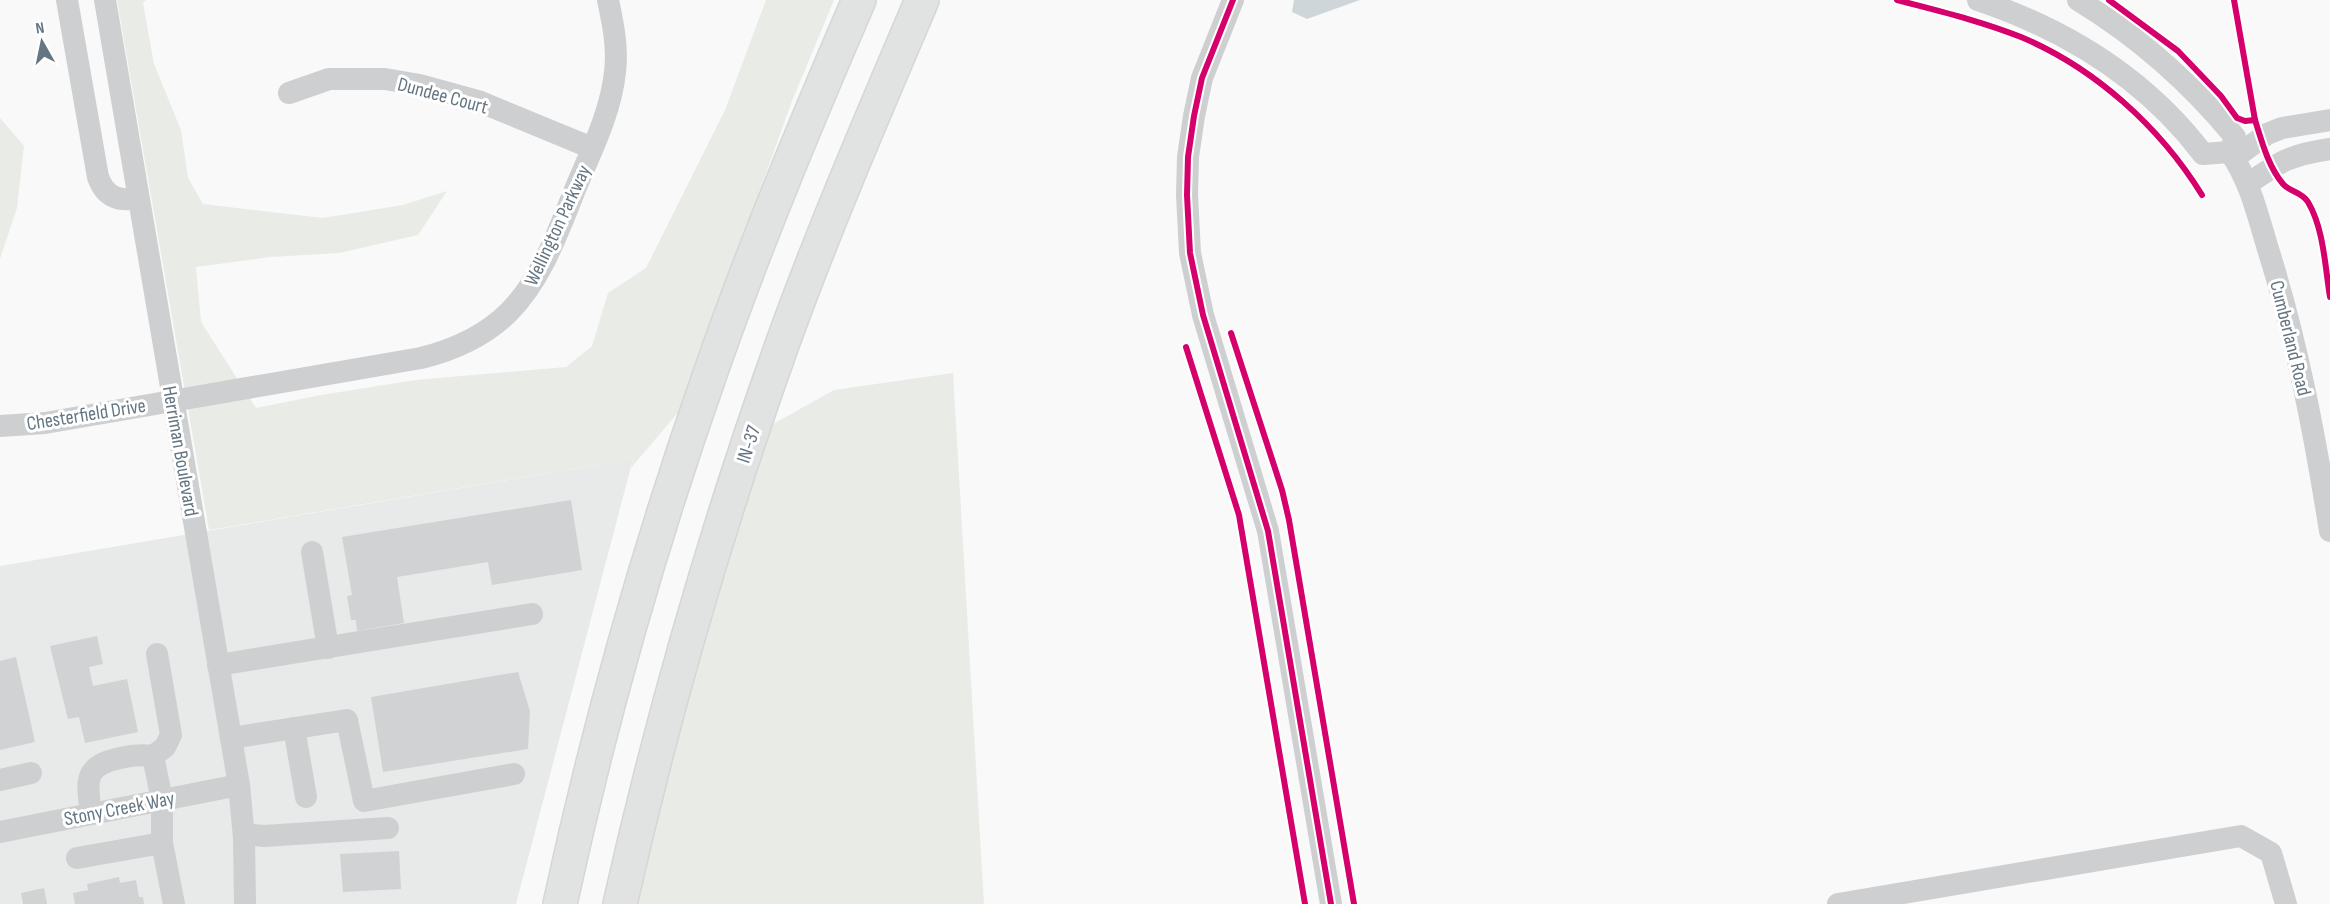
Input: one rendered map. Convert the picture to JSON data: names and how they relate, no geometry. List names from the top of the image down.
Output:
{
  "streets": {
    "highway": ["IN-37"],
    "street": [
      "Dundee Court",
      "Wellington Parkway",
      "Cumberland Road",
      "Chesterfield Drive",
      "Herriman Boulevard",
      "Stony Creek Way"
    ]
  },
  "crossings": [
    ["Dundee Court", "Wellington Parkway"],
    ["Wellington Parkway", "Chesterfield Drive"],
    ["Wellington Parkway", "Herriman Boulevard"],
    ["Chesterfield Drive", "Herriman Boulevard"],
    ["Herriman Boulevard", "Stony Creek Way"]
  ],
  "north": "top"
}
